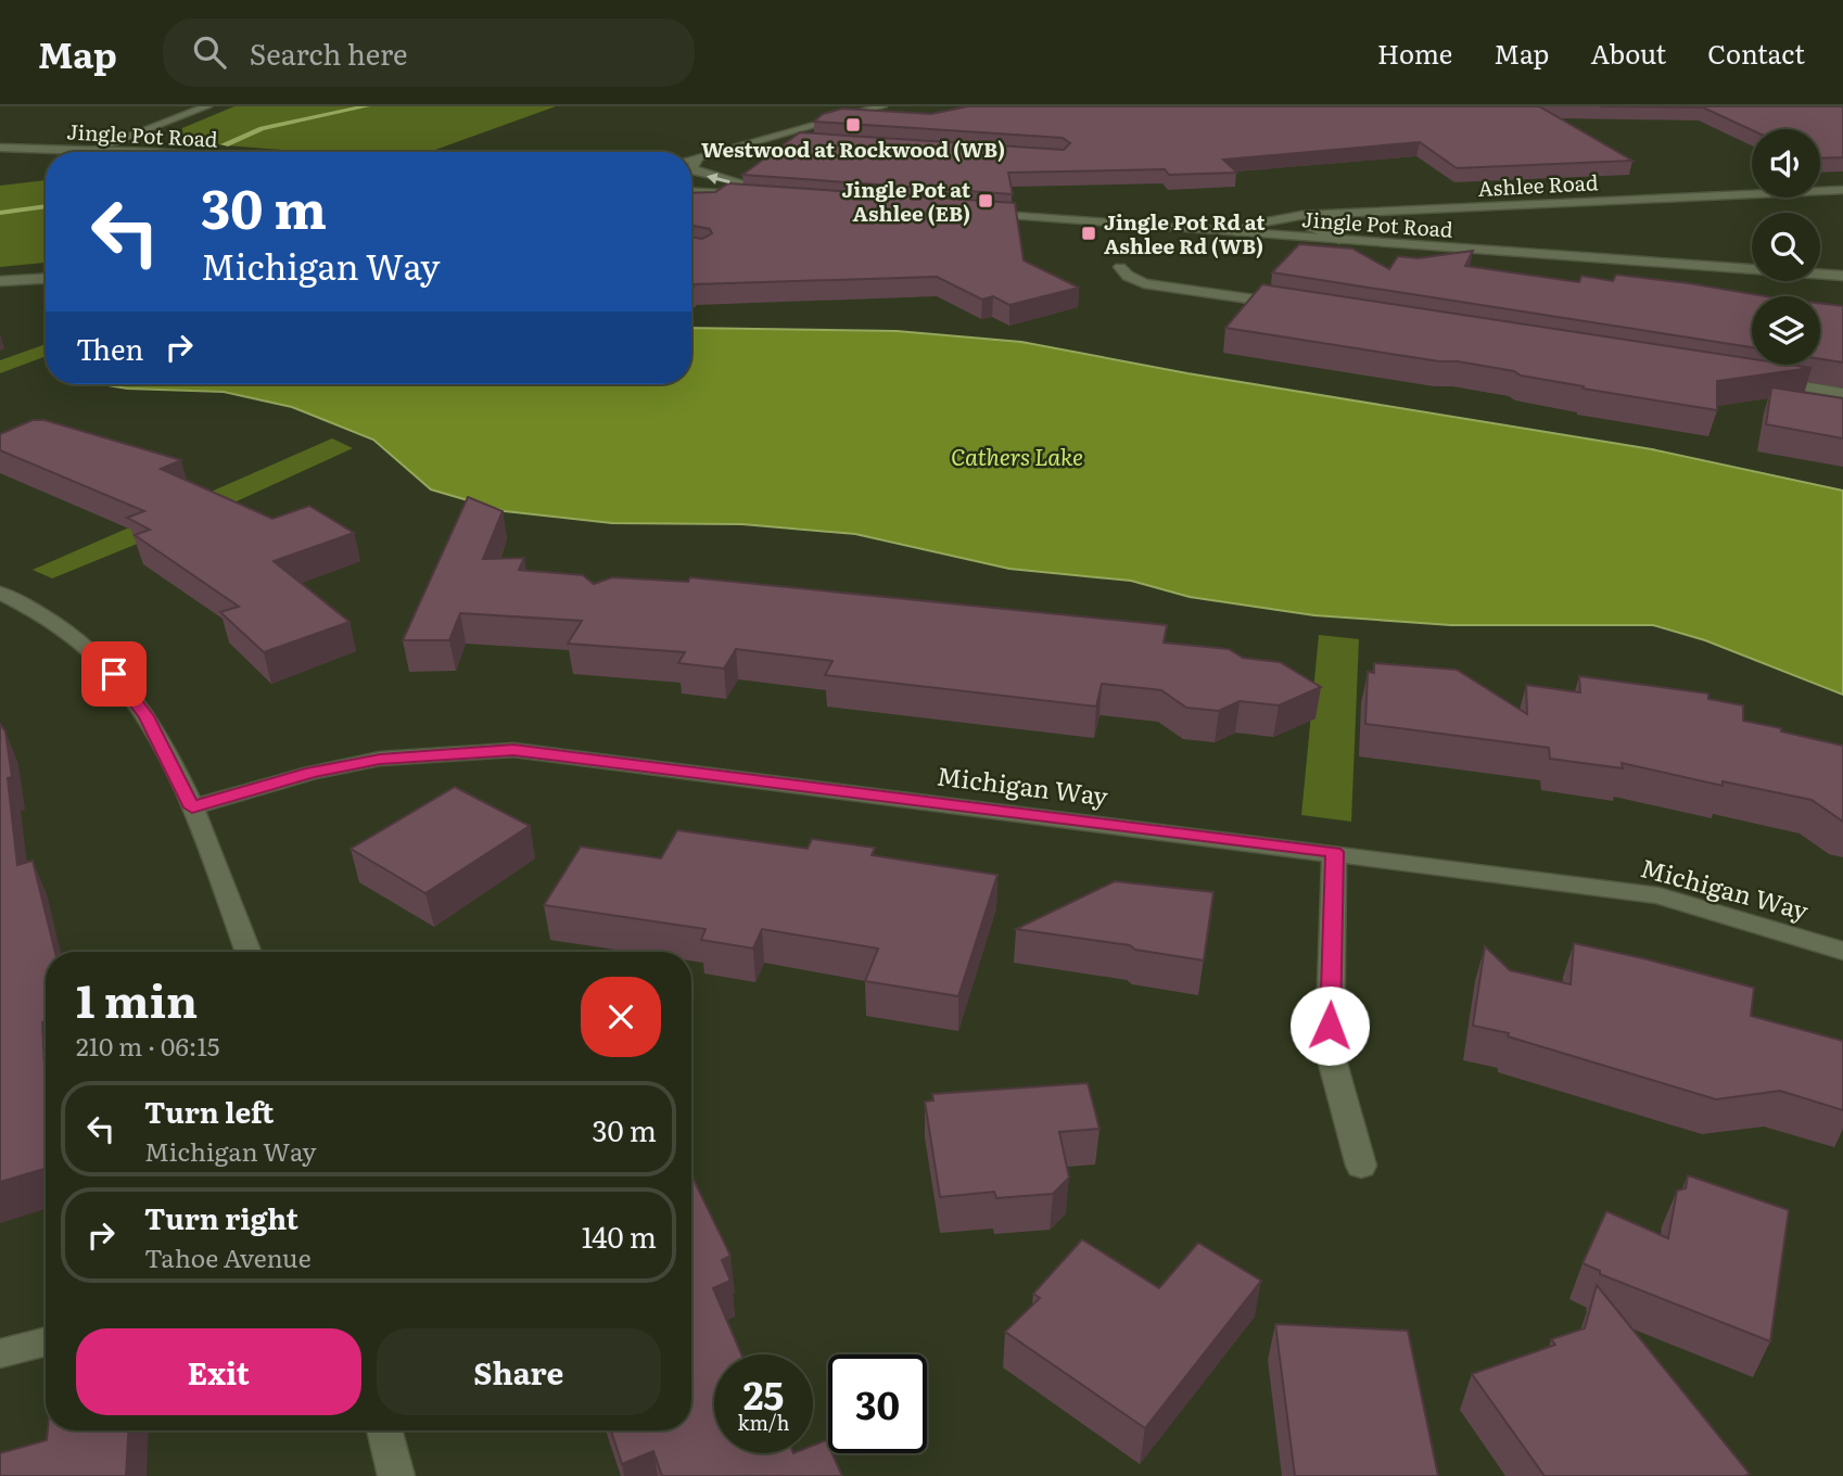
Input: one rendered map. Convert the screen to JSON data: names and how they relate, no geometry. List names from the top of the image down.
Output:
{
  "streets": {
    "street": ["Jingle Pot Road", "Ashlee Road", "Michigan Way"]
  },
  "crossings": [
    ["Jingle Pot Road", "Ashlee Road"]
  ],
  "water": ["Cathers Lake"],
  "places": {
    "transit": ["Westwood at Rockwood (WB)", "Jingle Pot at Ashlee (EB)", "Jingle Pot Rd at Ashlee Rd (WB)"]
  },
  "page": {
    "header": "Map",
    "search": "Search here",
    "nav": [
      "Home",
      "Map",
      "About",
      "Contact"
    ],
    "turn": ["30 m", "Michigan Way"],
    "then": "Then",
    "heading": ["1 min", "210 m · 06:15"],
    "list": [
      {
        "name": "Turn left",
        "note": "Michigan Way",
        "value": "30 m"
      },
      {
        "name": "Turn right",
        "note": "Tahoe Avenue",
        "value": "140 m"
      }
    ],
    "buttons": ["Exit", "Share"],
    "speed": "25 km/h",
    "limit": "30"
  }
}
